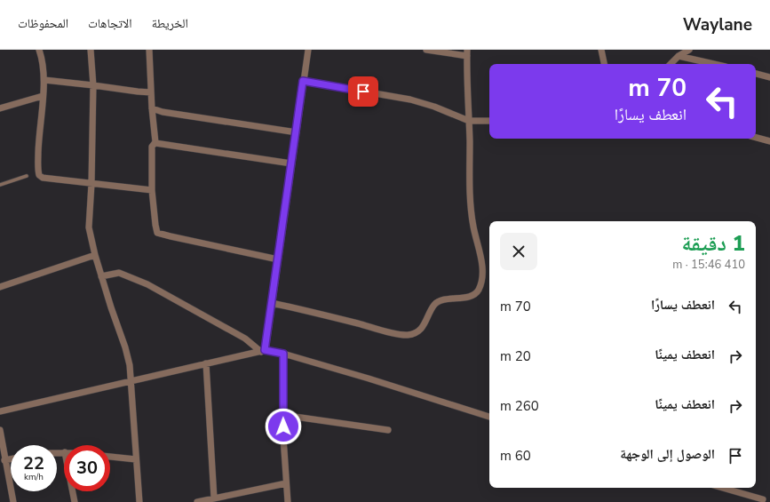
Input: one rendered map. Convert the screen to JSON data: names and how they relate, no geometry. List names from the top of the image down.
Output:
{
  "page": {
    "header": "Waylane",
    "nav": ["الخريطة", "الاتجاهات", "المحفوظات"],
    "turn": ["70 m", "انعطف يسارًا"],
    "heading": ["1 دقيقة", "410 m · 15:46"],
    "list": [
      {
        "name": "انعطف يسارًا",
        "value": "70 m"
      },
      {
        "name": "انعطف يمينًا",
        "value": "20 m"
      },
      {
        "name": "انعطف يمينًا",
        "value": "260 m"
      },
      {
        "name": "الوصول إلى الوجهة",
        "value": "60 m"
      }
    ],
    "speed": "22 km/h",
    "limit": "30"
  }
}
